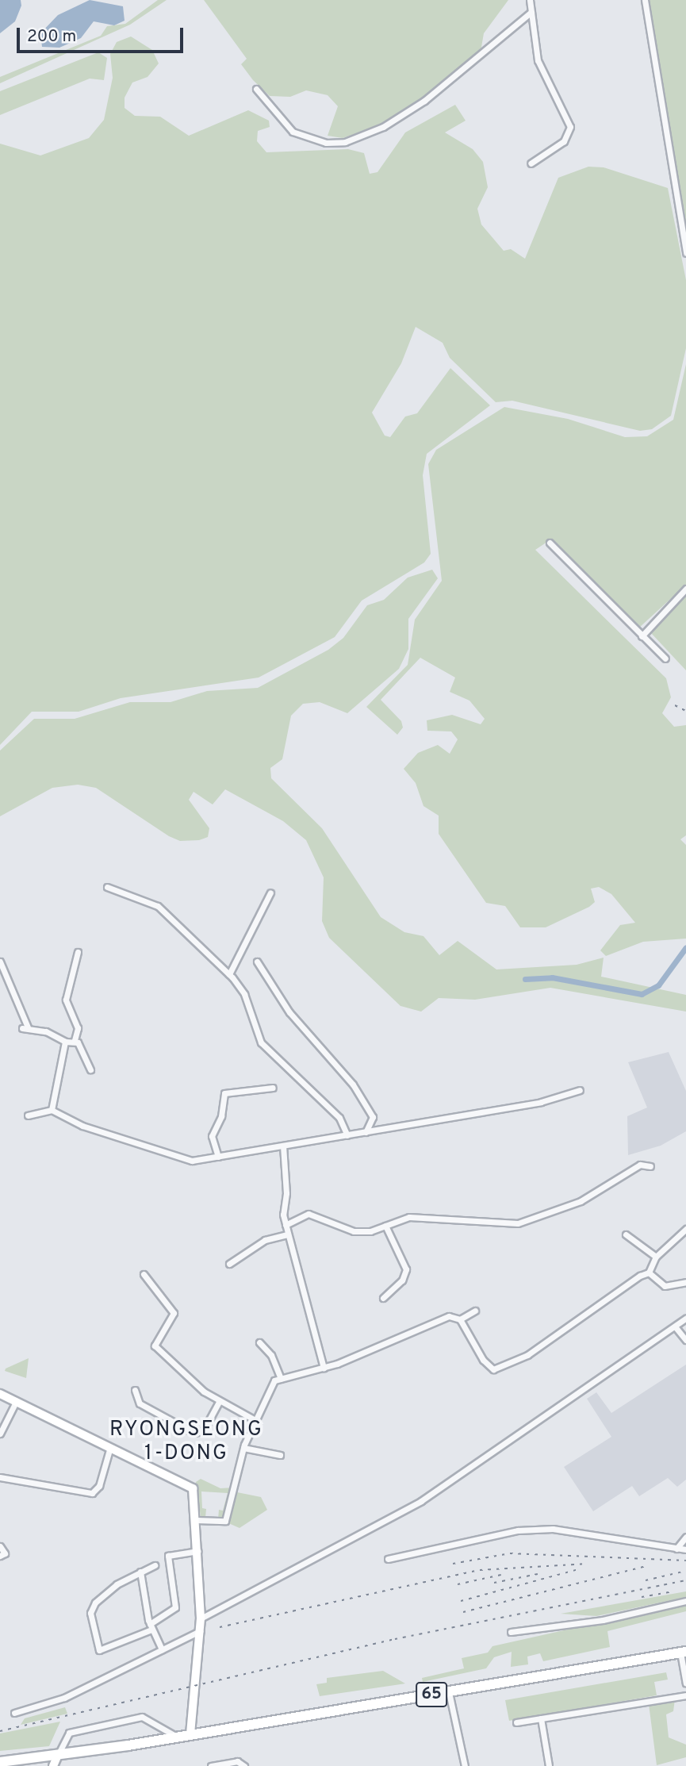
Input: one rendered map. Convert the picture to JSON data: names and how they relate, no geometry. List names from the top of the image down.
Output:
{
  "streets": {
    "main road": ["65"]
  },
  "districts": ["RYONGSEONG 1-DONG"],
  "scale_bar": "200 m"
}
